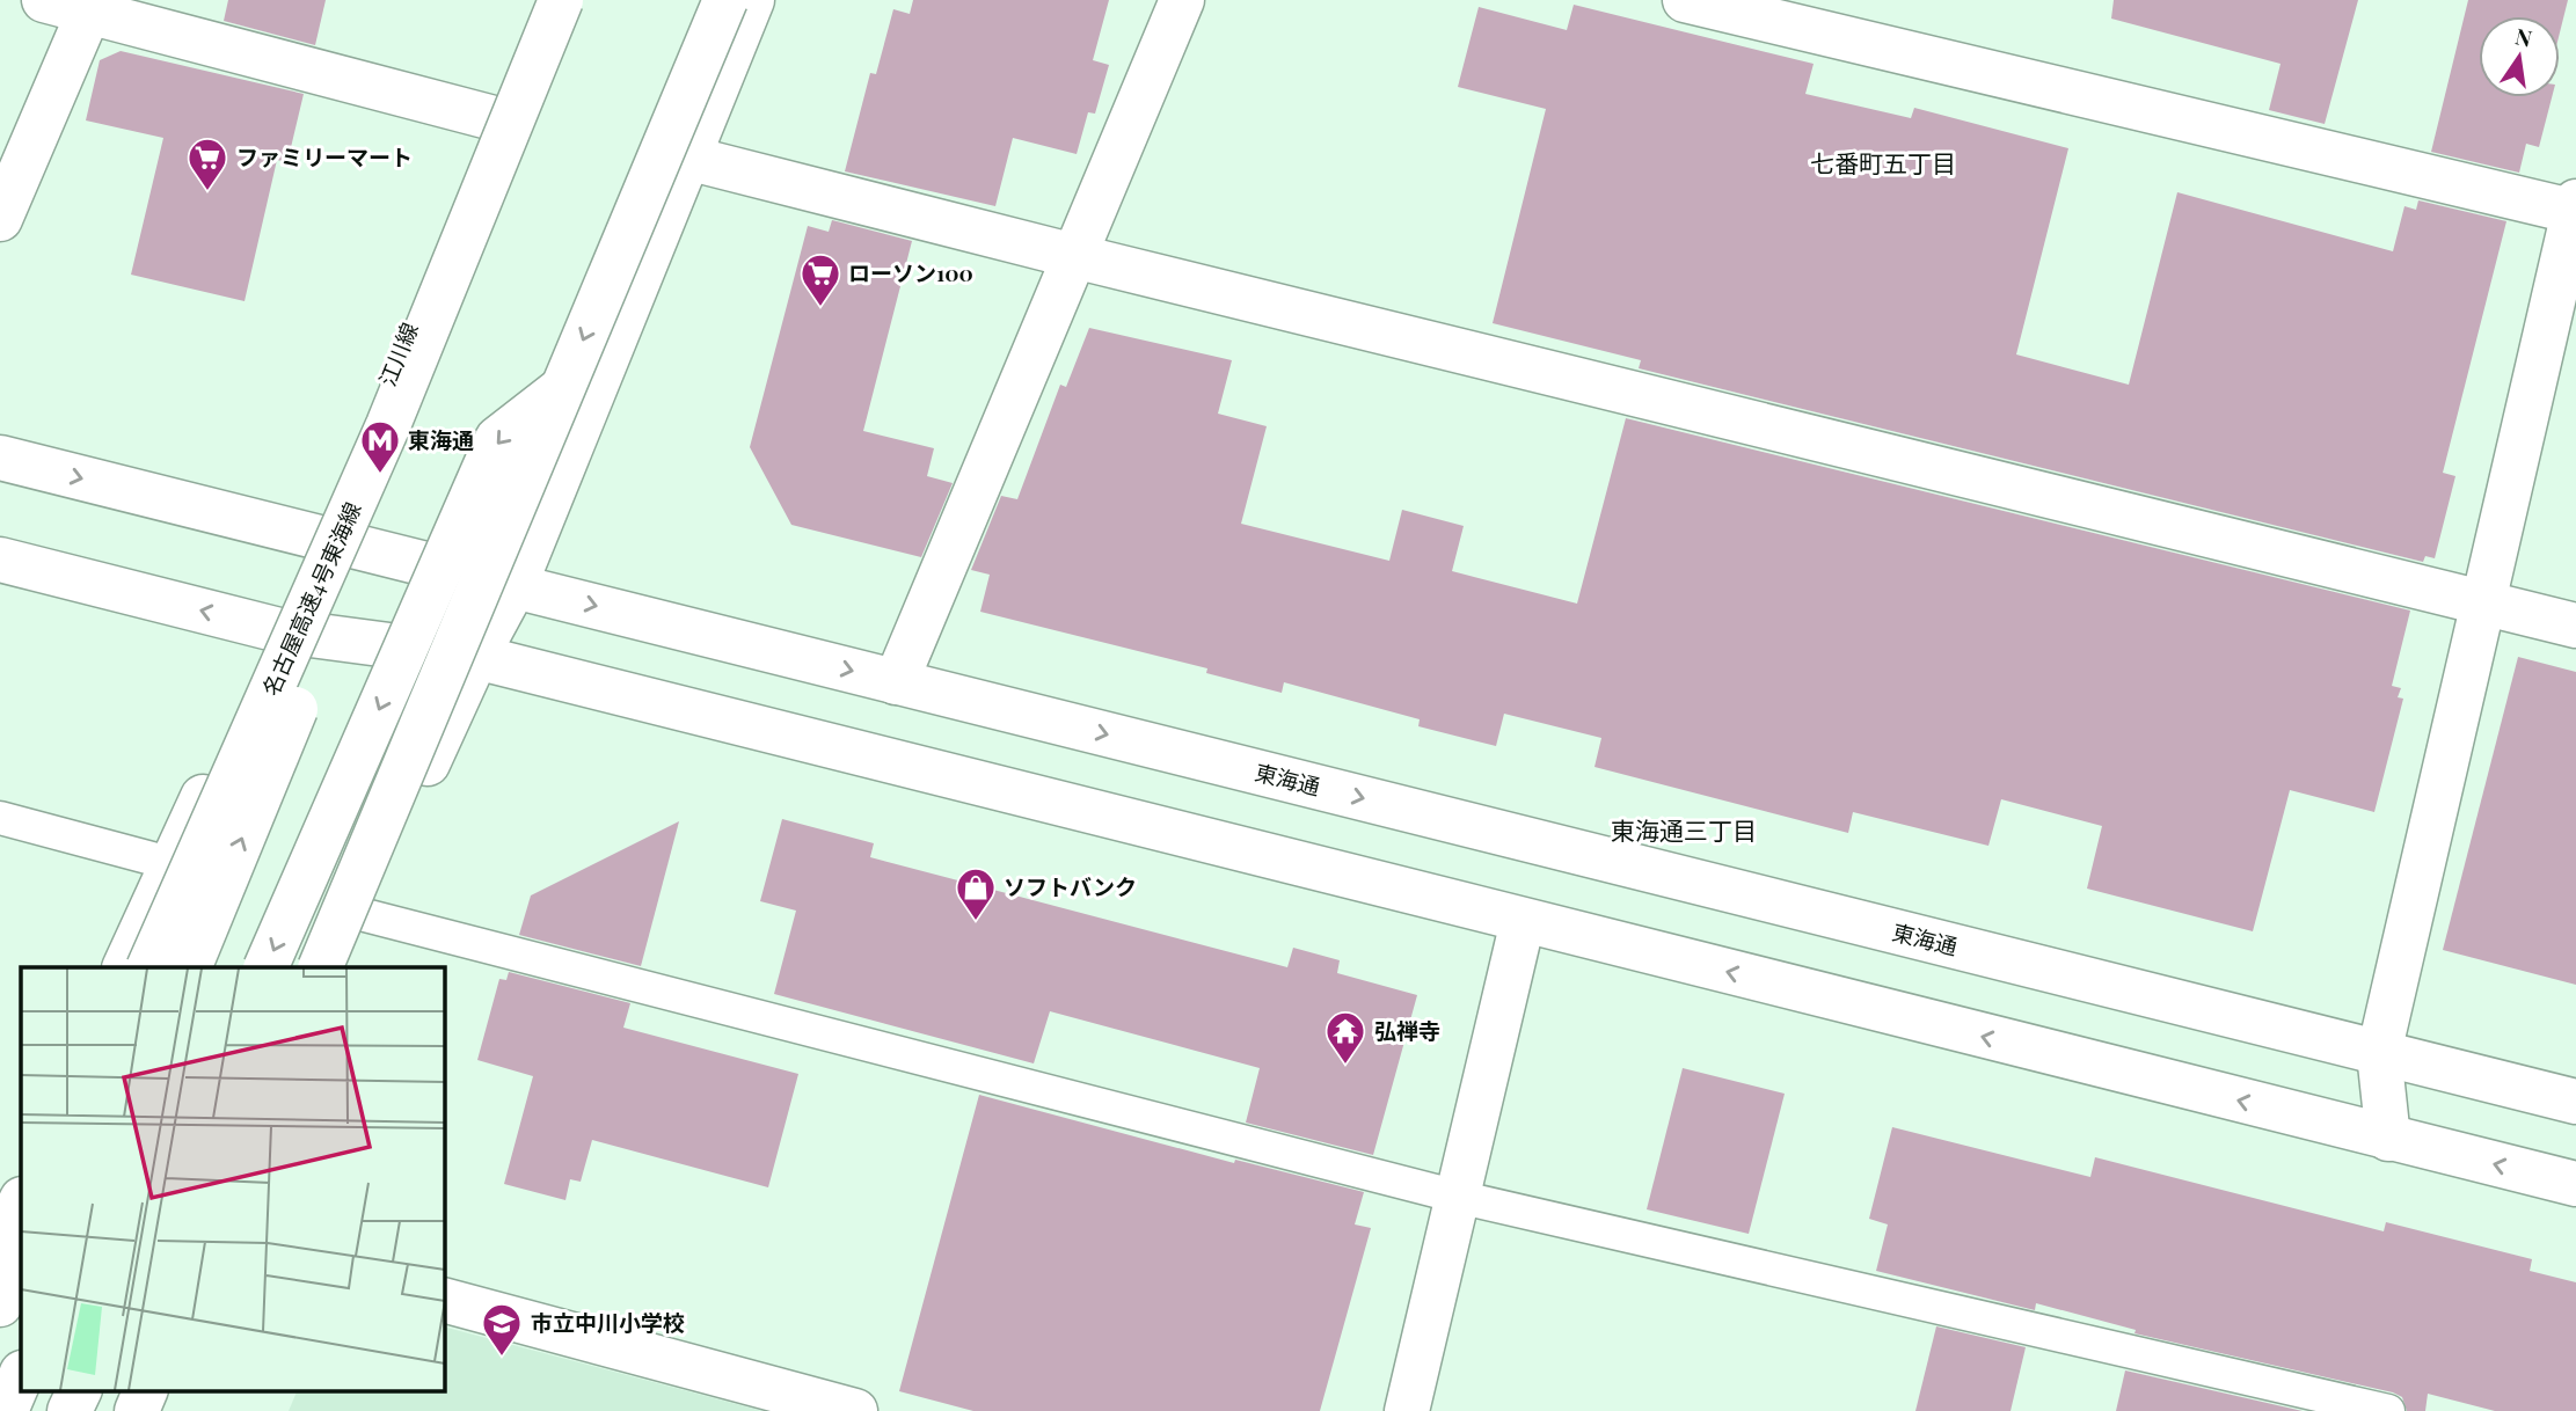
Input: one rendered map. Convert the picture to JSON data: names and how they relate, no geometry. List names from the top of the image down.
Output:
{
  "streets": {
    "main road": ["江川線", "名古屋高速4号東海線", "東海通"]
  },
  "crossings": [
    ["江川線", "東海通"]
  ],
  "districts": ["七番町五丁目", "東海通三丁目"],
  "places": {
    "supermarket": ["ファミリーマート", "ローソン100"],
    "metro station": ["東海通"],
    "shop": ["ソフトバンク"],
    "temple": ["弘禅寺"],
    "school or university": ["市立中川小学校"]
  },
  "north": "top"
}
